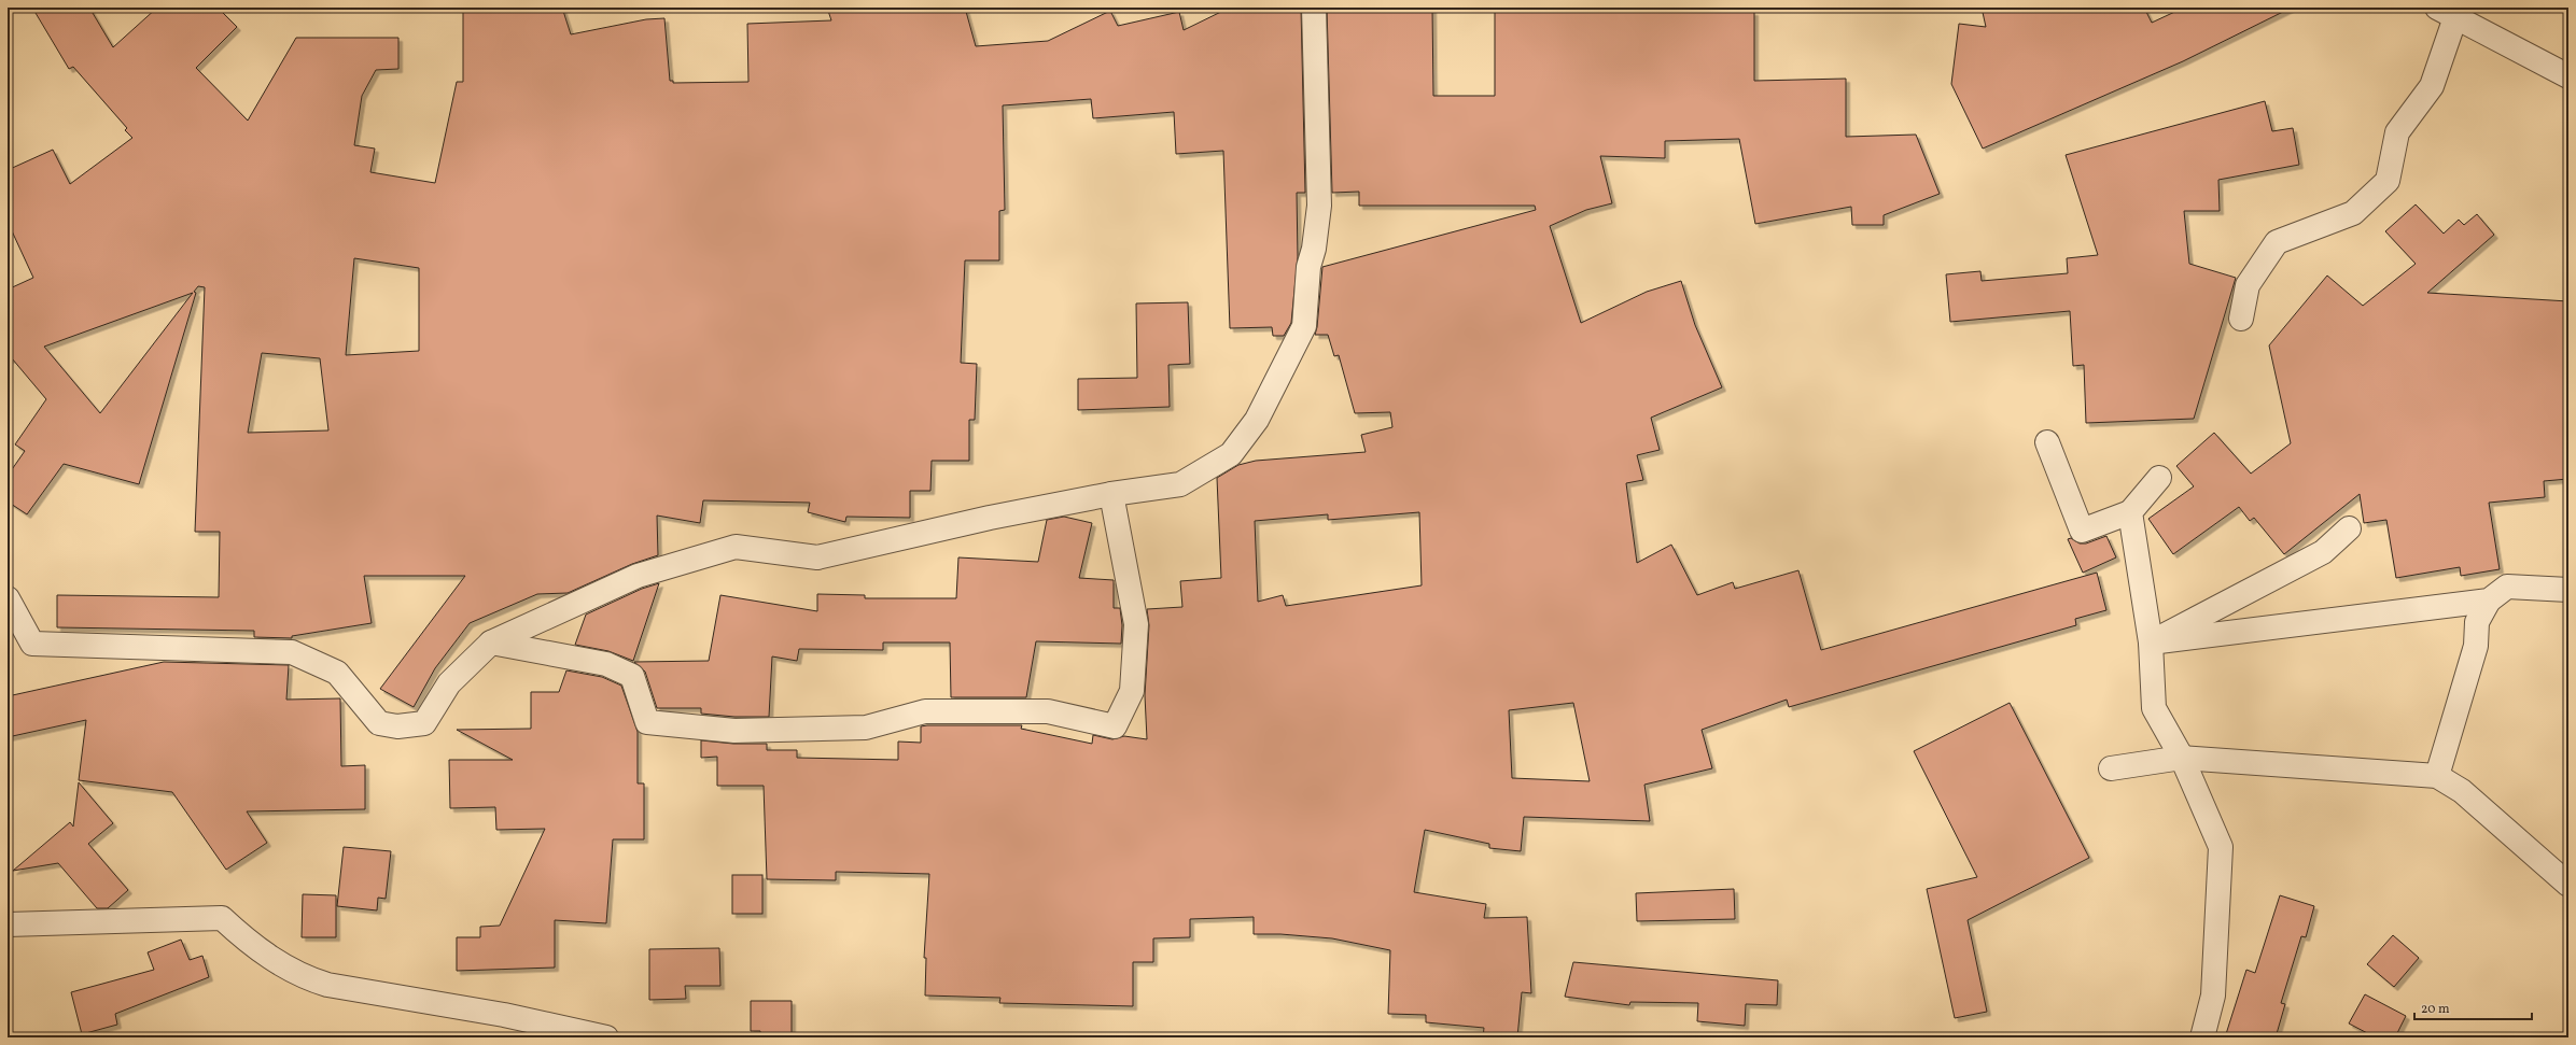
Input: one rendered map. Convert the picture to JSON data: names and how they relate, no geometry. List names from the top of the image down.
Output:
{
  "scale_bar": "20 m"
}
